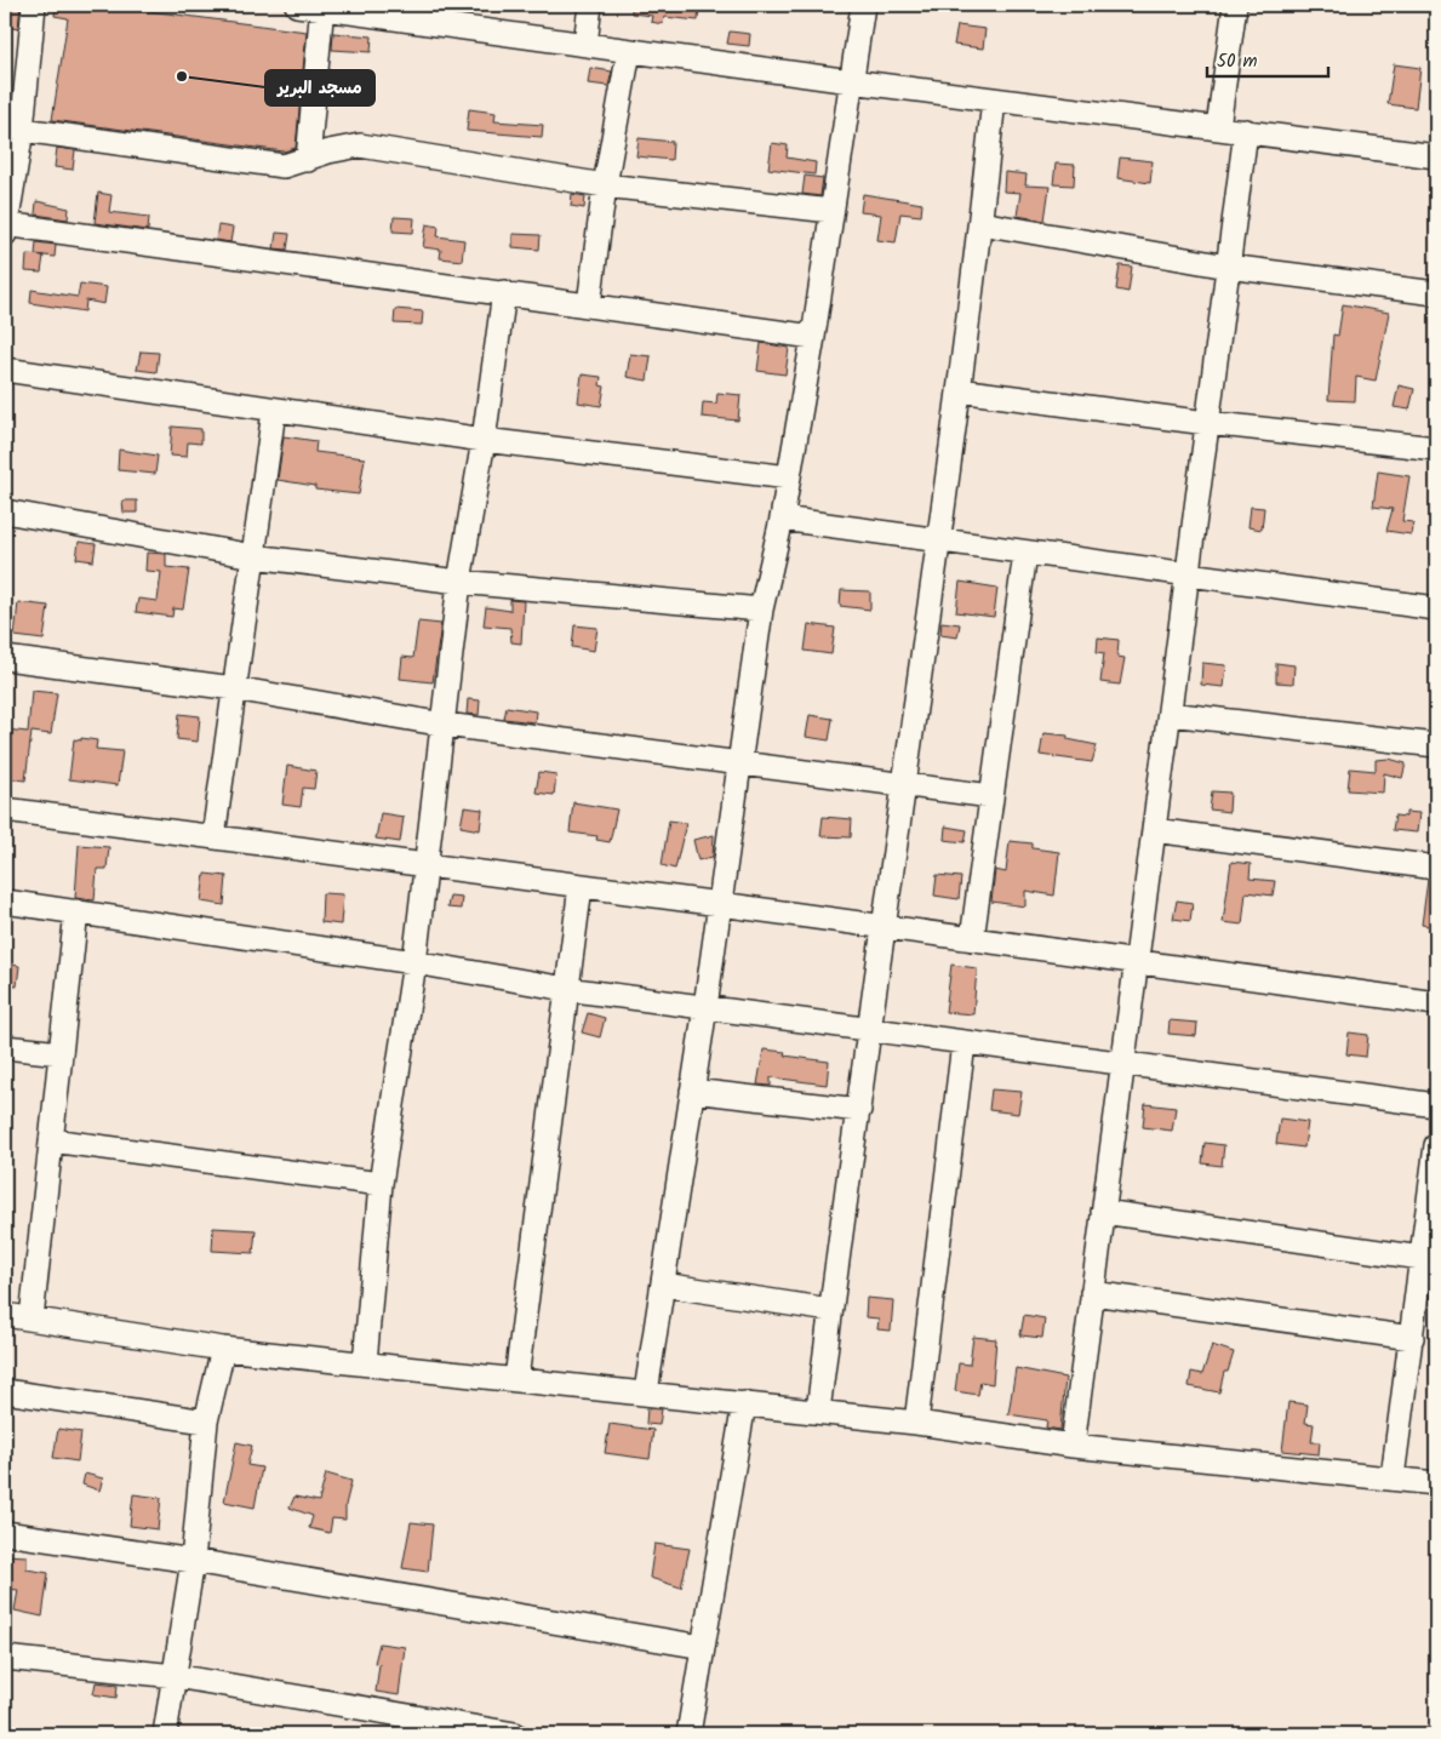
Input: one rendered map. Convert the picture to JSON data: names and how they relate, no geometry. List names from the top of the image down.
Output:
{
  "places": ["مسجد البرير"],
  "scale_bar": "50 m"
}
